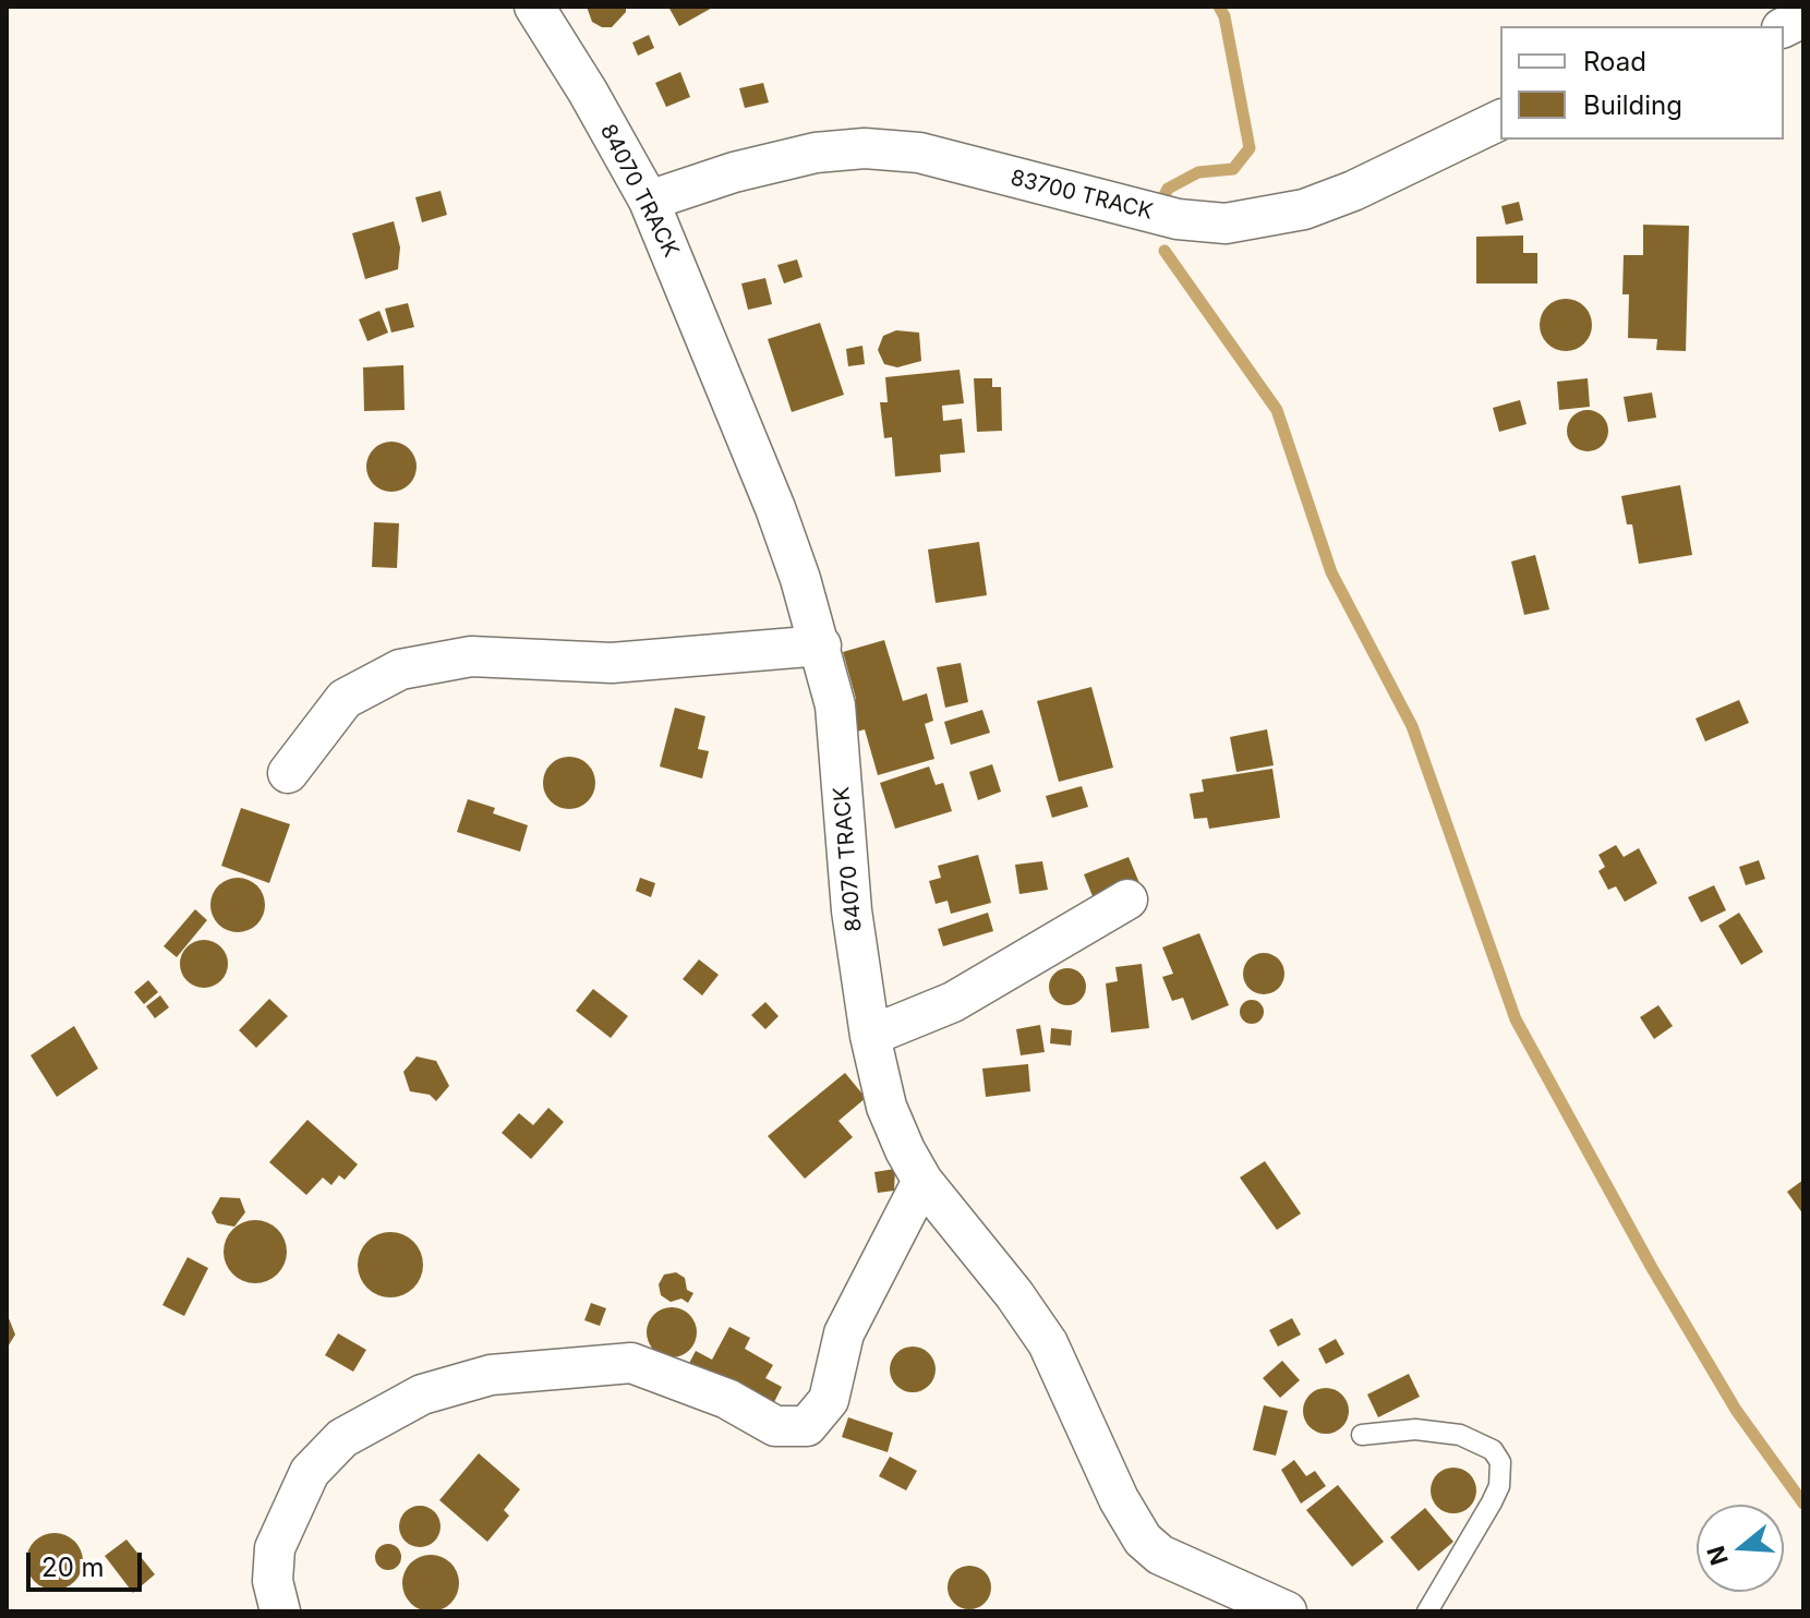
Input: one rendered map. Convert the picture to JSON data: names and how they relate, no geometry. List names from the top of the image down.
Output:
{
  "streets": {
    "street": ["84070 TRACK", "83700 TRACK"]
  },
  "crossings": [
    ["84070 TRACK", "83700 TRACK"]
  ],
  "legend": ["Road", "Building"],
  "scale_bar": "20 m",
  "north": "left"
}
